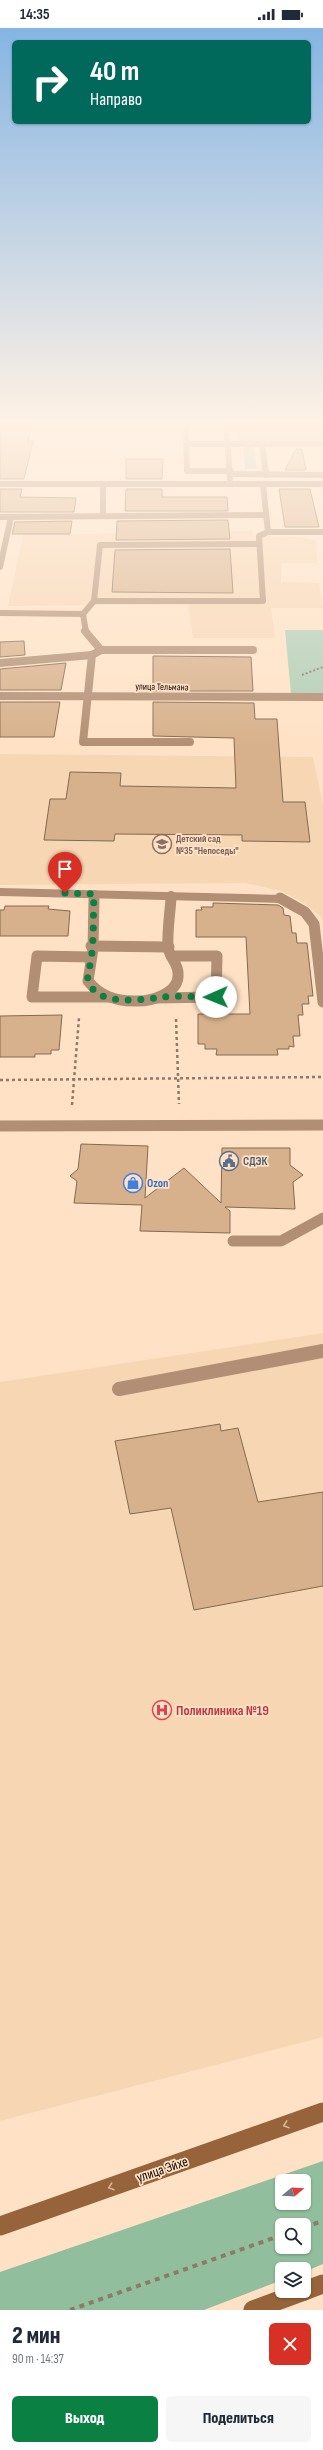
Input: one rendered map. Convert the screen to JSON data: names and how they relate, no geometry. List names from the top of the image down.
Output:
{
  "streets": {
    "main road": ["улица Эйхе"],
    "street": ["улица Тельмана"]
  },
  "one_way": ["улица Эйхе"],
  "places": {
    "school or university": ["Детский сад №35 \"Непоседы\""],
    "public building": ["СДЭК"],
    "shop": ["Ozon"],
    "hospital": ["Поликлиника №19"]
  },
  "north": "right",
  "page": {
    "status": "14:35",
    "turn": ["40 m", "Направо"],
    "heading": ["2 мин", "90 m · 14:37"],
    "buttons": ["Выход", "Поделиться"]
  }
}
